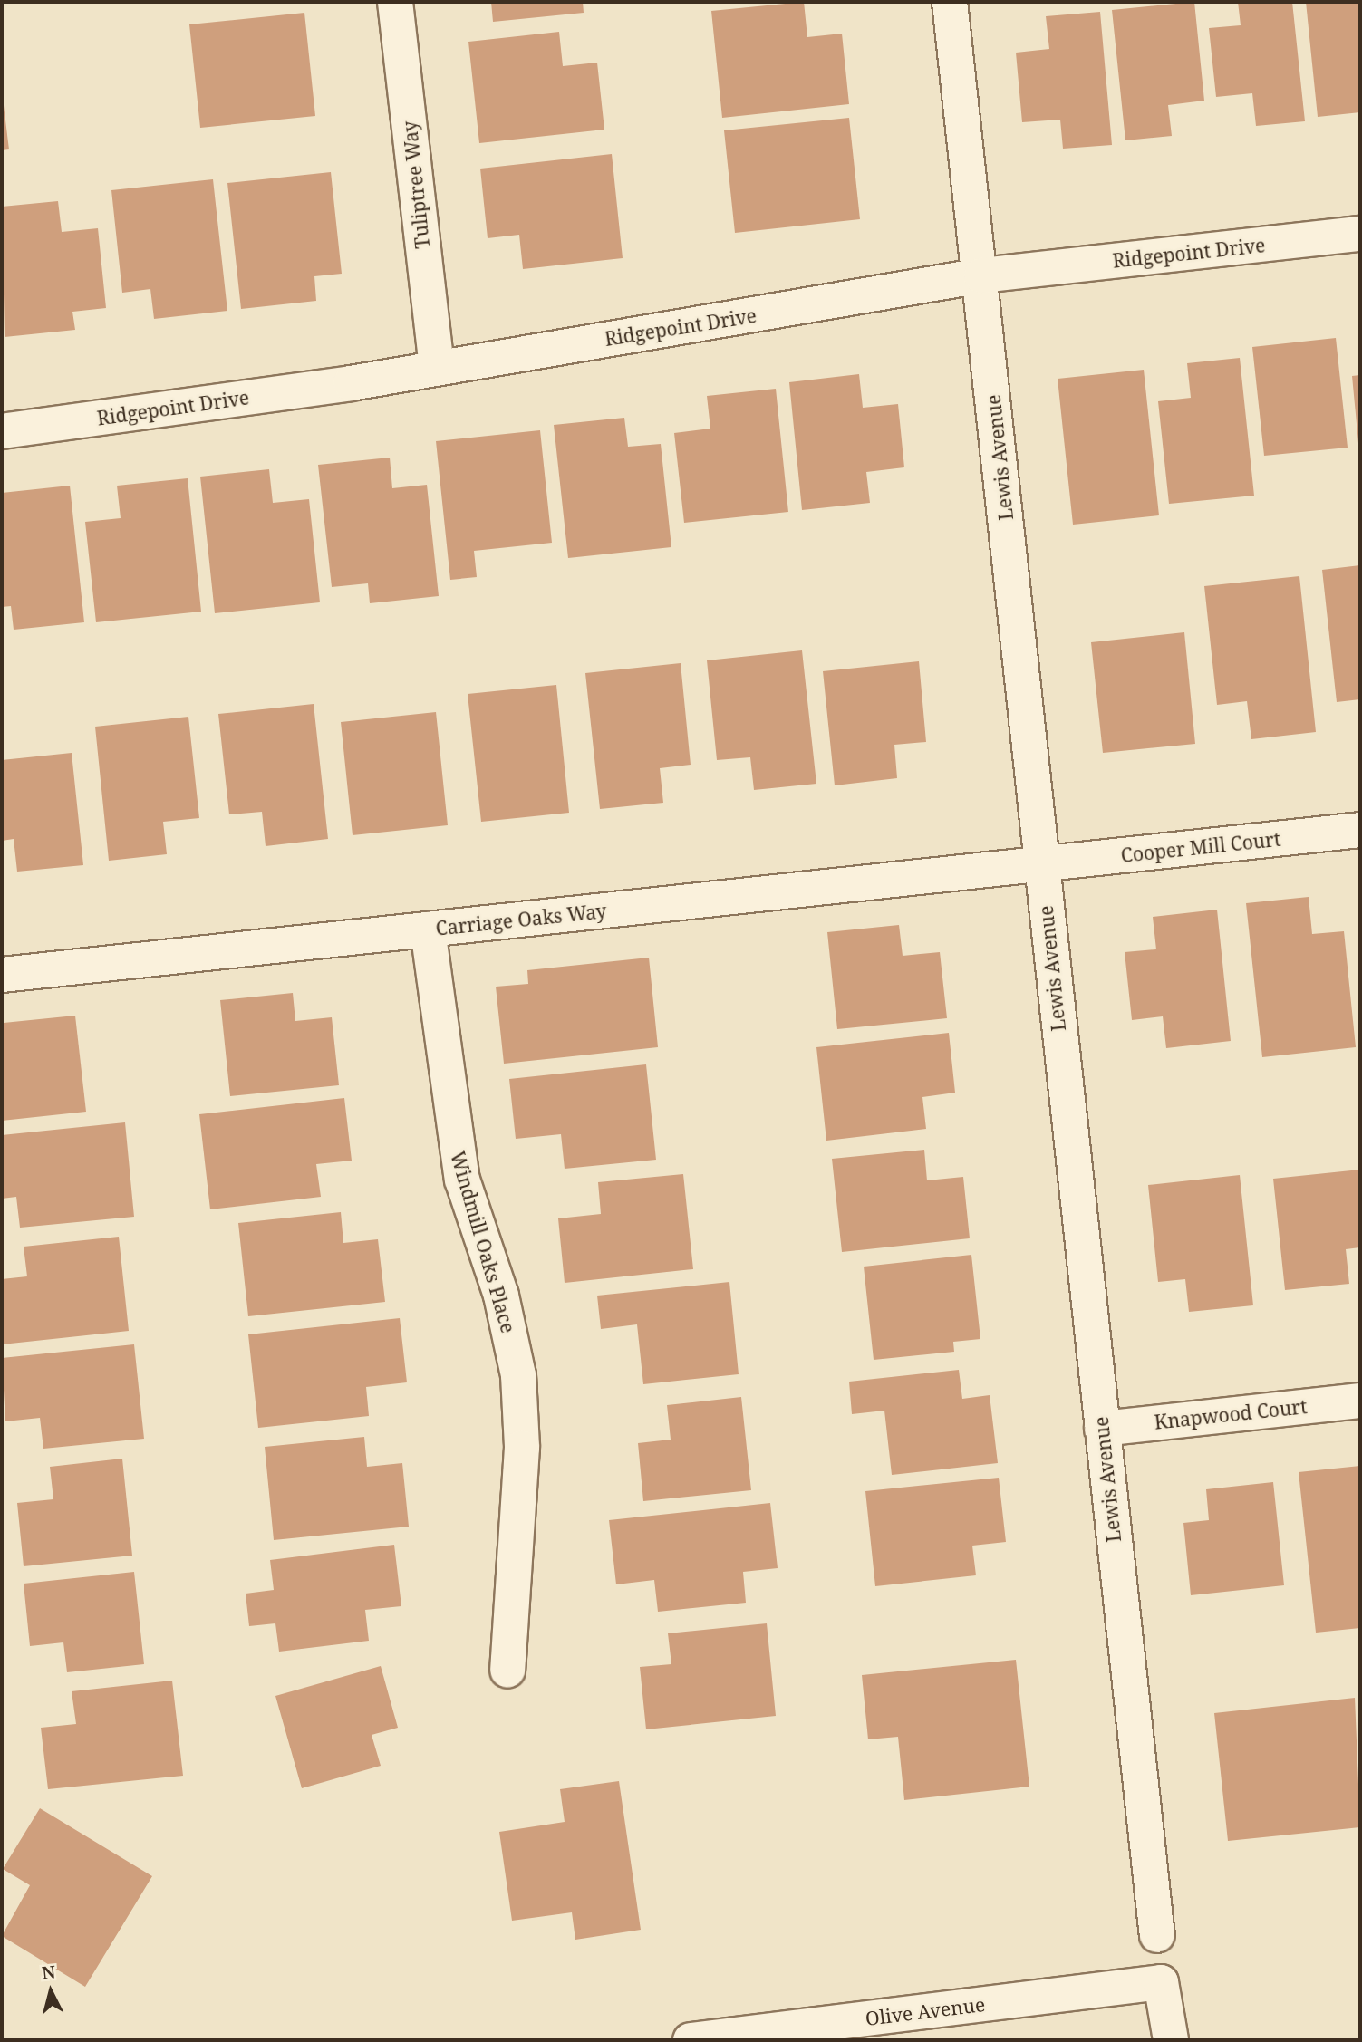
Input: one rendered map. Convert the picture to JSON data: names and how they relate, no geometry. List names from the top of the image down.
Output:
{
  "streets": {
    "street": [
      "Tuliptree Way",
      "Ridgepoint Drive",
      "Lewis Avenue",
      "Cooper Mill Court",
      "Carriage Oaks Way",
      "Windmill Oaks Place",
      "Knapwood Court",
      "Olive Avenue"
    ]
  },
  "crossings": [
    ["Tuliptree Way", "Ridgepoint Drive"],
    ["Ridgepoint Drive", "Lewis Avenue"],
    ["Lewis Avenue", "Cooper Mill Court"],
    ["Lewis Avenue", "Carriage Oaks Way"],
    ["Lewis Avenue", "Knapwood Court"],
    ["Cooper Mill Court", "Carriage Oaks Way"],
    ["Carriage Oaks Way", "Windmill Oaks Place"]
  ],
  "north": "top"
}
